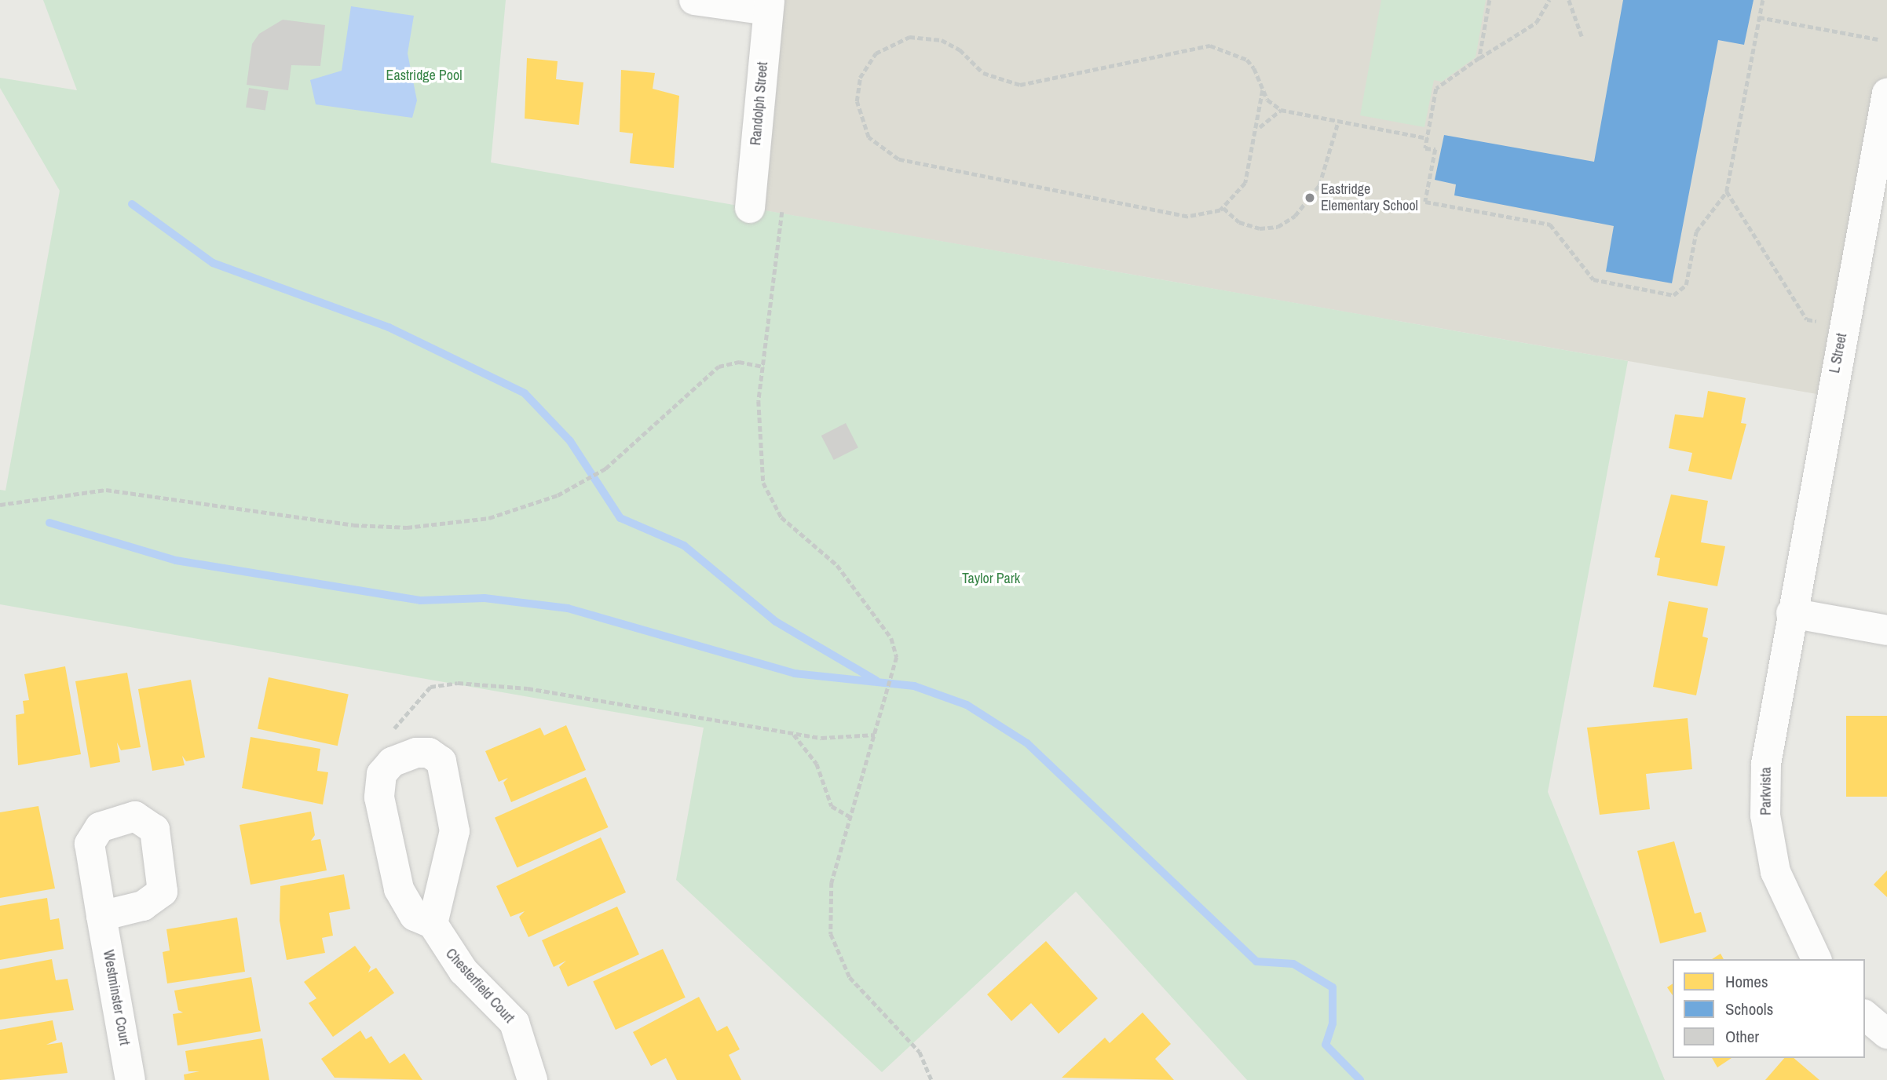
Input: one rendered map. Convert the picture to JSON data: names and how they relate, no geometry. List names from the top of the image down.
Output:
{
  "streets": {
    "street": [
      "Randolph Street",
      "L Street",
      "Parkvista",
      "Chesterfield Court",
      "Westminster Court"
    ]
  },
  "crossings": [
    ["L Street", "Parkvista"]
  ],
  "parks": ["Eastridge Pool", "Taylor Park"],
  "places": ["Eastridge Elementary School"],
  "legend": ["Homes", "Schools", "Other"]
}
